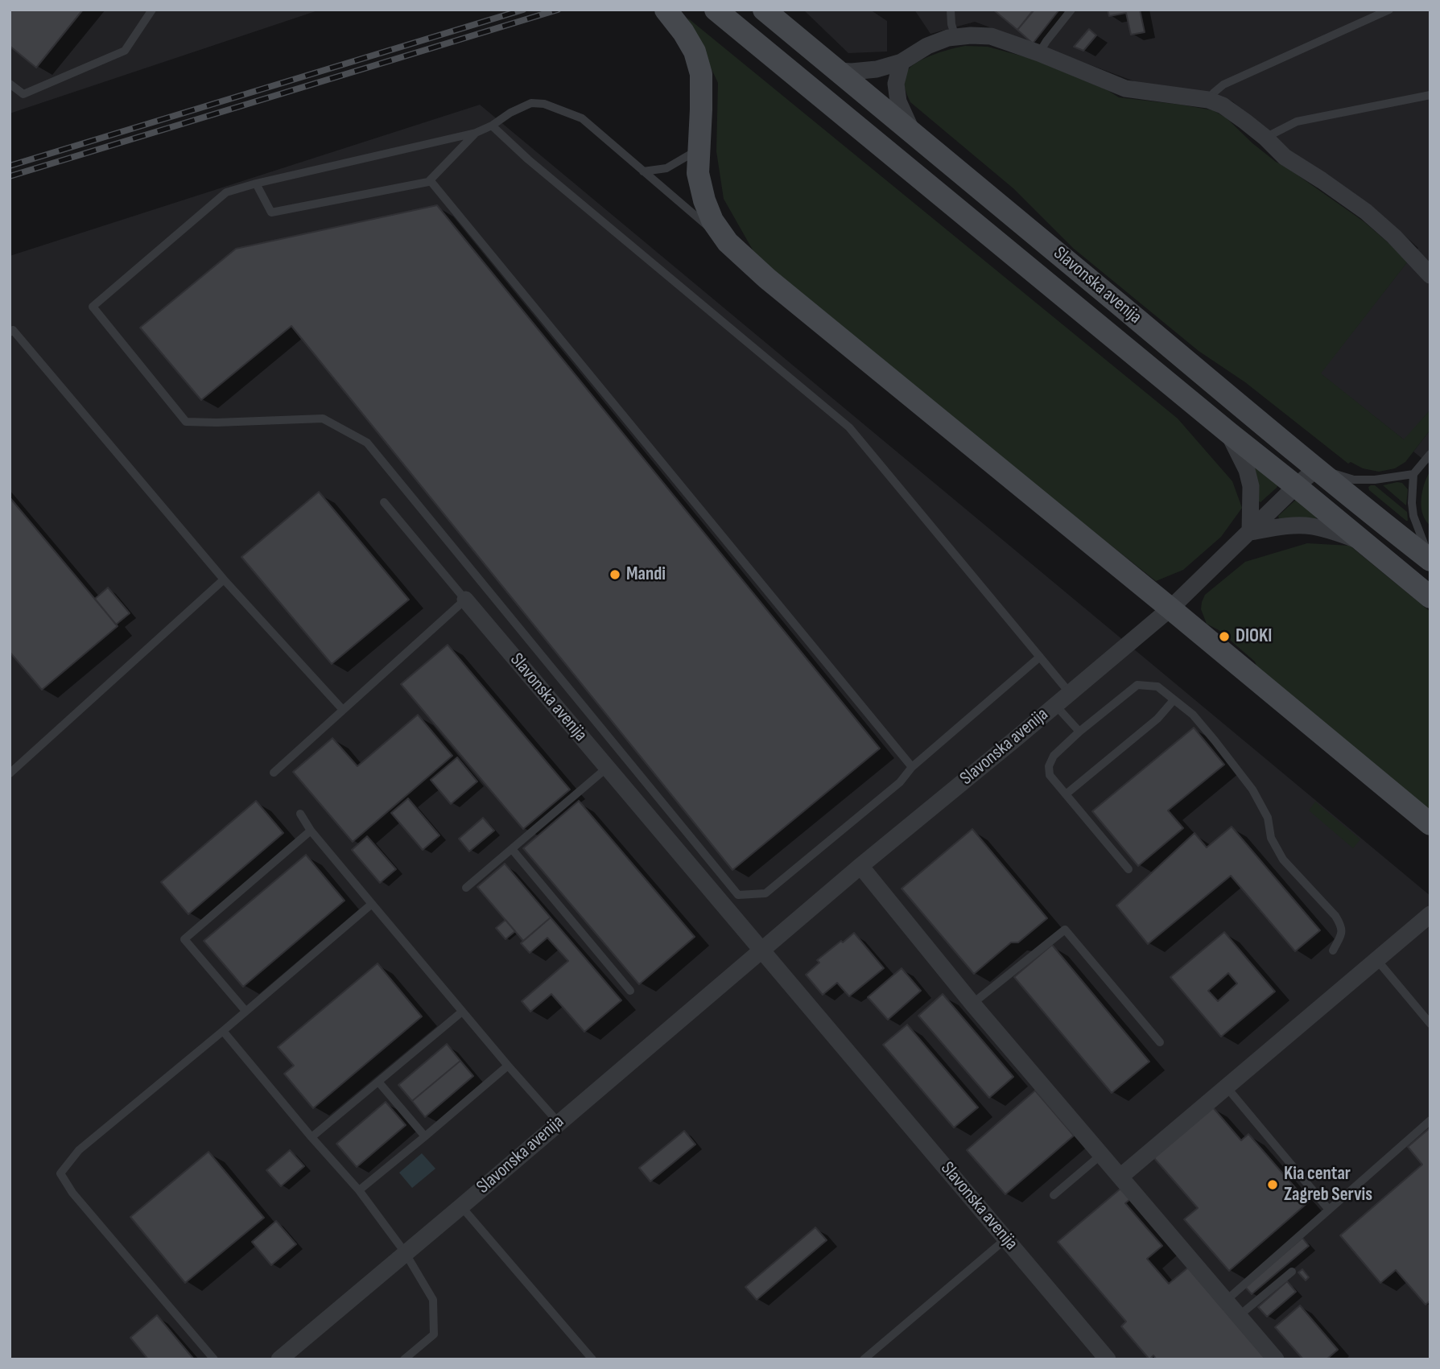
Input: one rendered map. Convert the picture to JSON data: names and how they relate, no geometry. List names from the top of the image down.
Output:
{
  "streets": {
    "main road": ["Slavonska avenija"]
  },
  "places": ["Mandi", "DIOKI", "Kia centar Zagreb Servis"]
}
